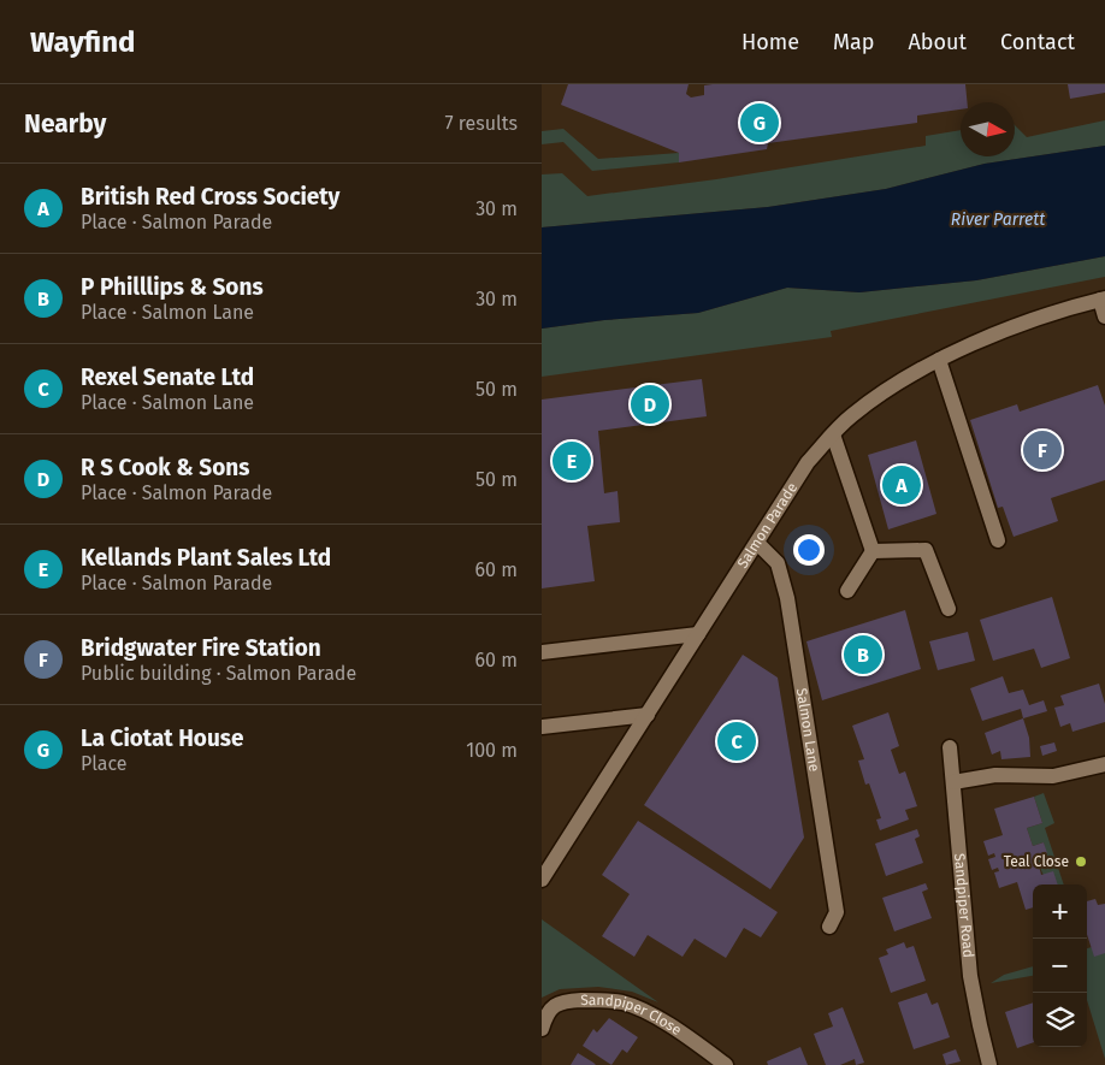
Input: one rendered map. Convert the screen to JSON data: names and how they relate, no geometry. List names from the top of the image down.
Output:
{
  "streets": {
    "street": [
      "Salmon Parade",
      "Salmon Lane",
      "Sandpiper Road",
      "Sandpiper Close"
    ]
  },
  "crossings": [
    ["Salmon Parade", "Salmon Lane"]
  ],
  "water": ["River Parrett"],
  "places": ["Teal Close"],
  "north": "right",
  "page": {
    "header": "Wayfind",
    "nav": [
      "Home",
      "Map",
      "About",
      "Contact"
    ],
    "heading": ["Nearby", "7 results"],
    "pins": [
      "G",
      "D",
      "F",
      "E",
      "A",
      "B",
      "C"
    ],
    "list": [
      {
        "mark": "A",
        "name": "British Red Cross Society",
        "note": "Place · Salmon Parade",
        "value": "30 m"
      },
      {
        "mark": "B",
        "name": "P Philllips & Sons",
        "note": "Place · Salmon Lane",
        "value": "30 m"
      },
      {
        "mark": "C",
        "name": "Rexel Senate Ltd",
        "note": "Place · Salmon Lane",
        "value": "50 m"
      },
      {
        "mark": "D",
        "name": "R S Cook & Sons",
        "note": "Place · Salmon Parade",
        "value": "50 m"
      },
      {
        "mark": "E",
        "name": "Kellands Plant Sales Ltd",
        "note": "Place · Salmon Parade",
        "value": "60 m"
      },
      {
        "mark": "F",
        "name": "Bridgwater Fire Station",
        "note": "Public building · Salmon Parade",
        "value": "60 m"
      },
      {
        "mark": "G",
        "name": "La Ciotat House",
        "note": "Place",
        "value": "100 m"
      }
    ],
    "map_buttons": ["+", "−"]
  }
}
